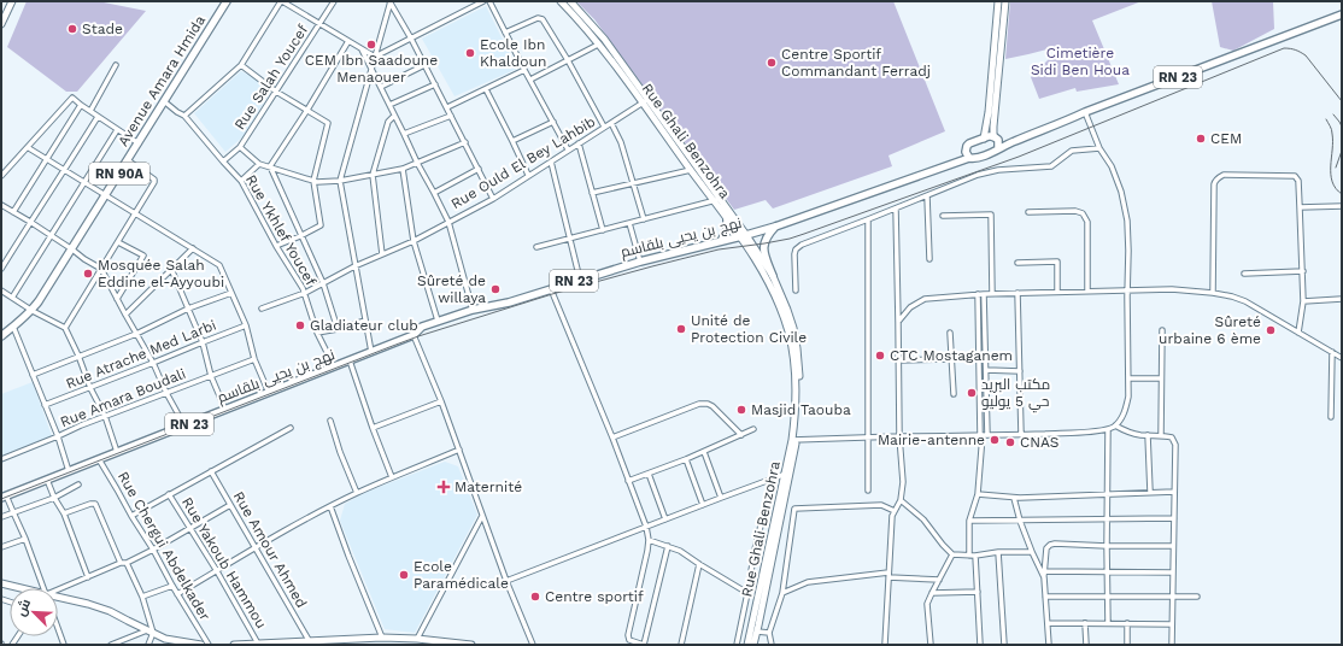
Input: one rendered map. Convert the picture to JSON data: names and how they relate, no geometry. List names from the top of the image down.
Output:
{
  "streets": {
    "main road": [
      "RN 23",
      "Avenue Amara Hmida",
      "Rue Ghali Benzohra",
      "RN 90A",
      "نهج بن يحيى بلقاسم"
    ],
    "street": [
      "Rue Salah Youcef",
      "Rue Ould El Bey Lahbib",
      "Rue Ykhlef Youcef",
      "Rue Atrache Med Larbi",
      "Rue Amara Boudali",
      "Rue Chergui Abdelkader",
      "Rue Amour Ahmed",
      "Rue Yakoub Hammou"
    ]
  },
  "crossings": [
    ["Rue Salah Youcef", "Rue Ykhlef Youcef"],
    ["RN 23", "نهج بن يحيى بلقاسم"],
    ["Avenue Amara Hmida", "Rue Ykhlef Youcef"],
    ["Rue Ghali Benzohra", "Rue Ould El Bey Lahbib"],
    ["Rue Ghali Benzohra", "نهج بن يحيى بلقاسم"],
    ["Rue Ould El Bey Lahbib", "Rue Ykhlef Youcef"],
    ["Rue Ykhlef Youcef", "نهج بن يحيى بلقاسم"],
    ["نهج بن يحيى بلقاسم", "Rue Chergui Abdelkader"]
  ],
  "parks": ["Cimetière Sidi Ben Houa"],
  "places": {
    "other": [
      "Stade",
      "CEM Ibn Saadoune Menaouer",
      "Ecole Ibn Khaldoun",
      "Centre Sportif Commandant Ferradj",
      "CEM",
      "Mosquée Salah Eddine el-Ayyoubi",
      "Sûreté de willaya",
      "Gladiateur club",
      "Unité de Protection Civile",
      "Sûreté urbaine 6 ème",
      "CTC Mostaganem",
      "مكتب البريد حي 5 يوليو",
      "Masjid Taouba",
      "Mairie-antenne",
      "CNAS",
      "Ecole Paramédicale",
      "Centre sportif"
    ],
    "health": ["Maternité"]
  },
  "north": "top left"
}
